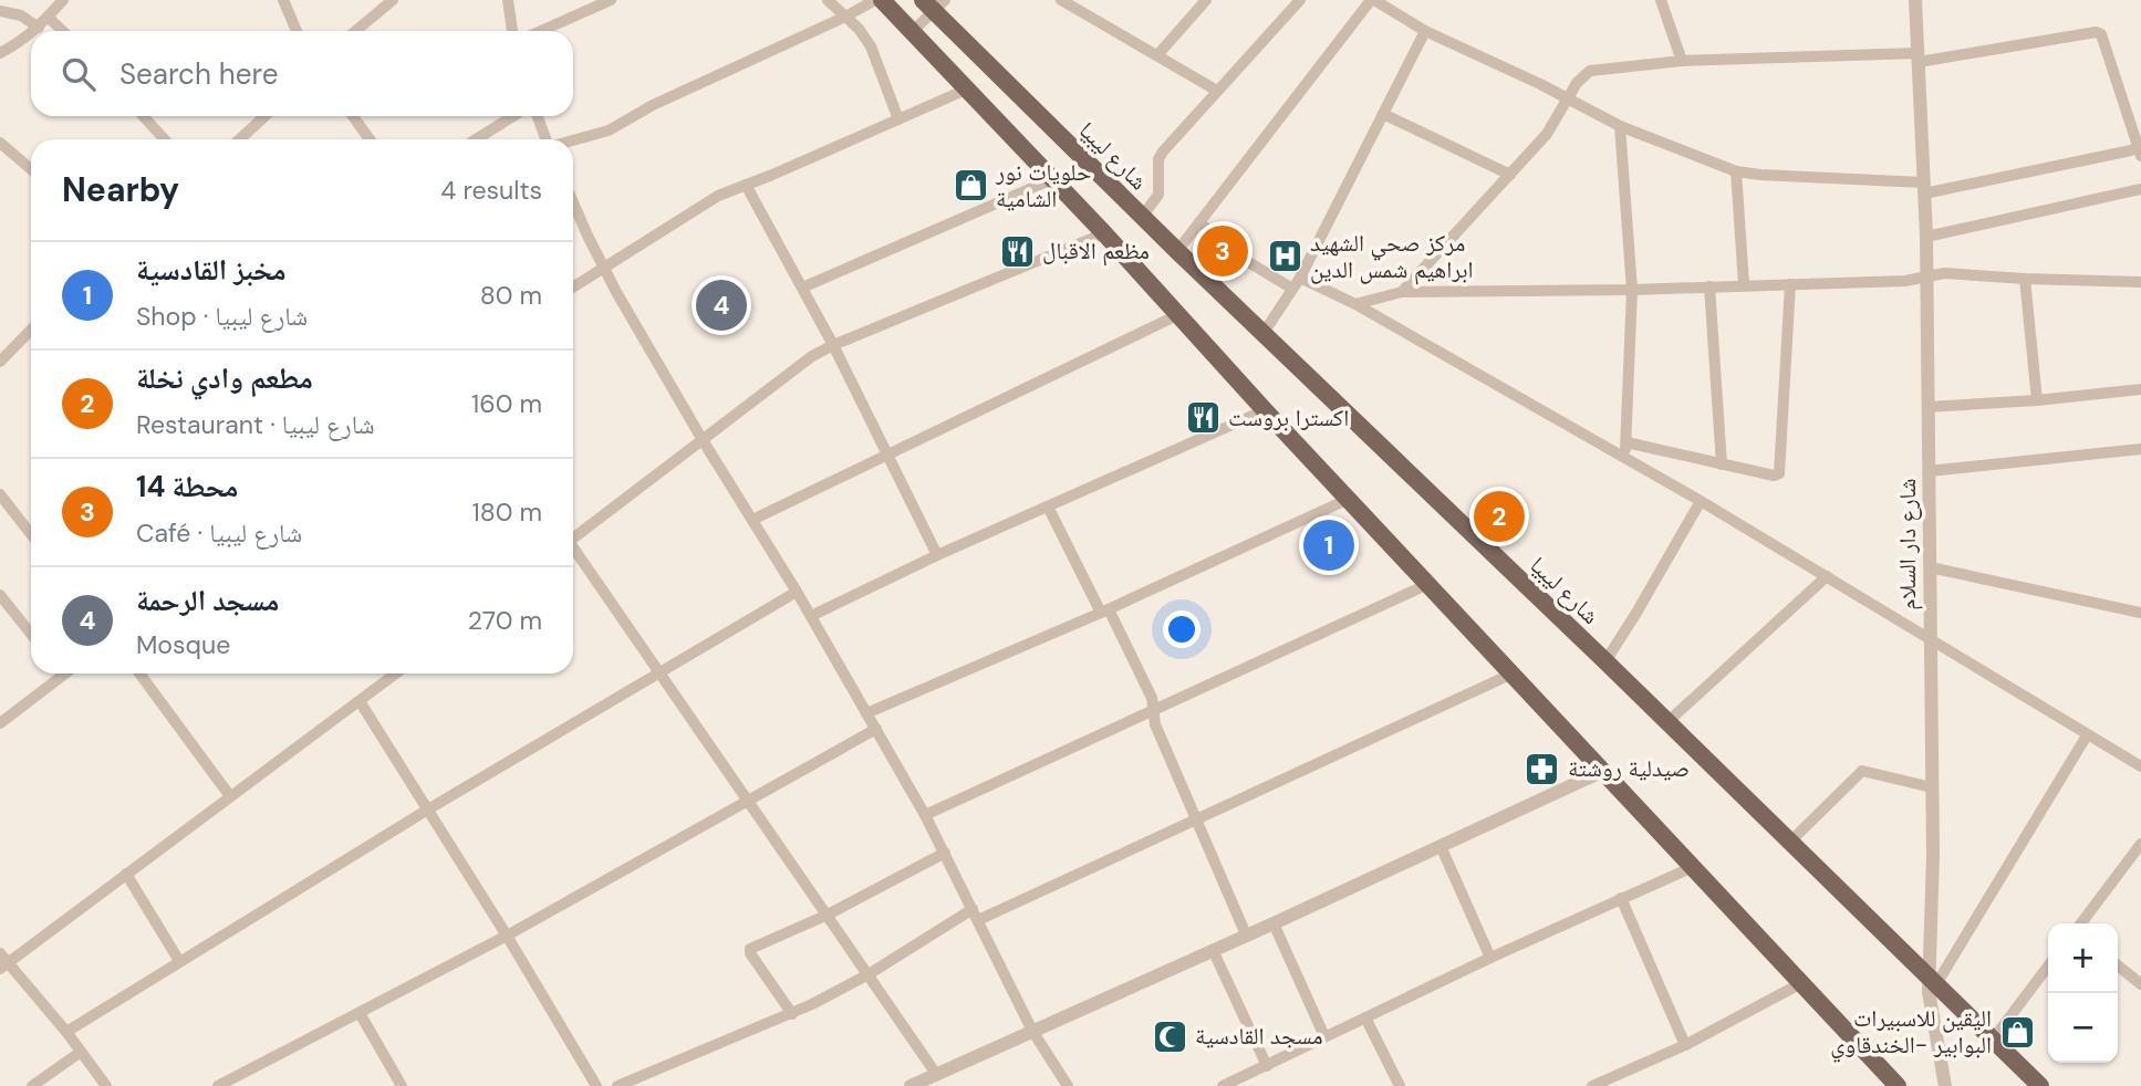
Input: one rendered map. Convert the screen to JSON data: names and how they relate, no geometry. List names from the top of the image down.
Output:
{
  "streets": {
    "main road": ["شارع ليبيا"],
    "street": ["شارع دار السلام"]
  },
  "crossings": [
    ["شارع ليبيا", "شارع دار السلام"]
  ],
  "places": {
    "shop": ["حلويات نور الشامية", "اليقين للاسبيرات البوابير -الخندقاوي"],
    "restaurant": ["مظعم الاقبال", "اكسترا بروست"],
    "hospital": ["مركز صحي الشهيد ابراهيم شمس الدين"],
    "pharmacy": ["صيدلية روشتة"],
    "mosque": ["مسجد القادسية"]
  },
  "page": {
    "search": "Search here",
    "heading": ["Nearby", "4 results"],
    "pins": [
      "3",
      "4",
      "2",
      "1"
    ],
    "list": [
      {
        "mark": "1",
        "name": "مخبز القادسية",
        "note": "Shop · شارع ليبيا",
        "value": "80 m"
      },
      {
        "mark": "2",
        "name": "مطعم وادي نخلة",
        "note": "Restaurant · شارع ليبيا",
        "value": "160 m"
      },
      {
        "mark": "3",
        "name": "محطة 14",
        "note": "Café · شارع ليبيا",
        "value": "180 m"
      },
      {
        "mark": "4",
        "name": "مسجد الرحمة",
        "note": "Mosque",
        "value": "270 m"
      }
    ],
    "map_buttons": ["+", "−"]
  }
}
